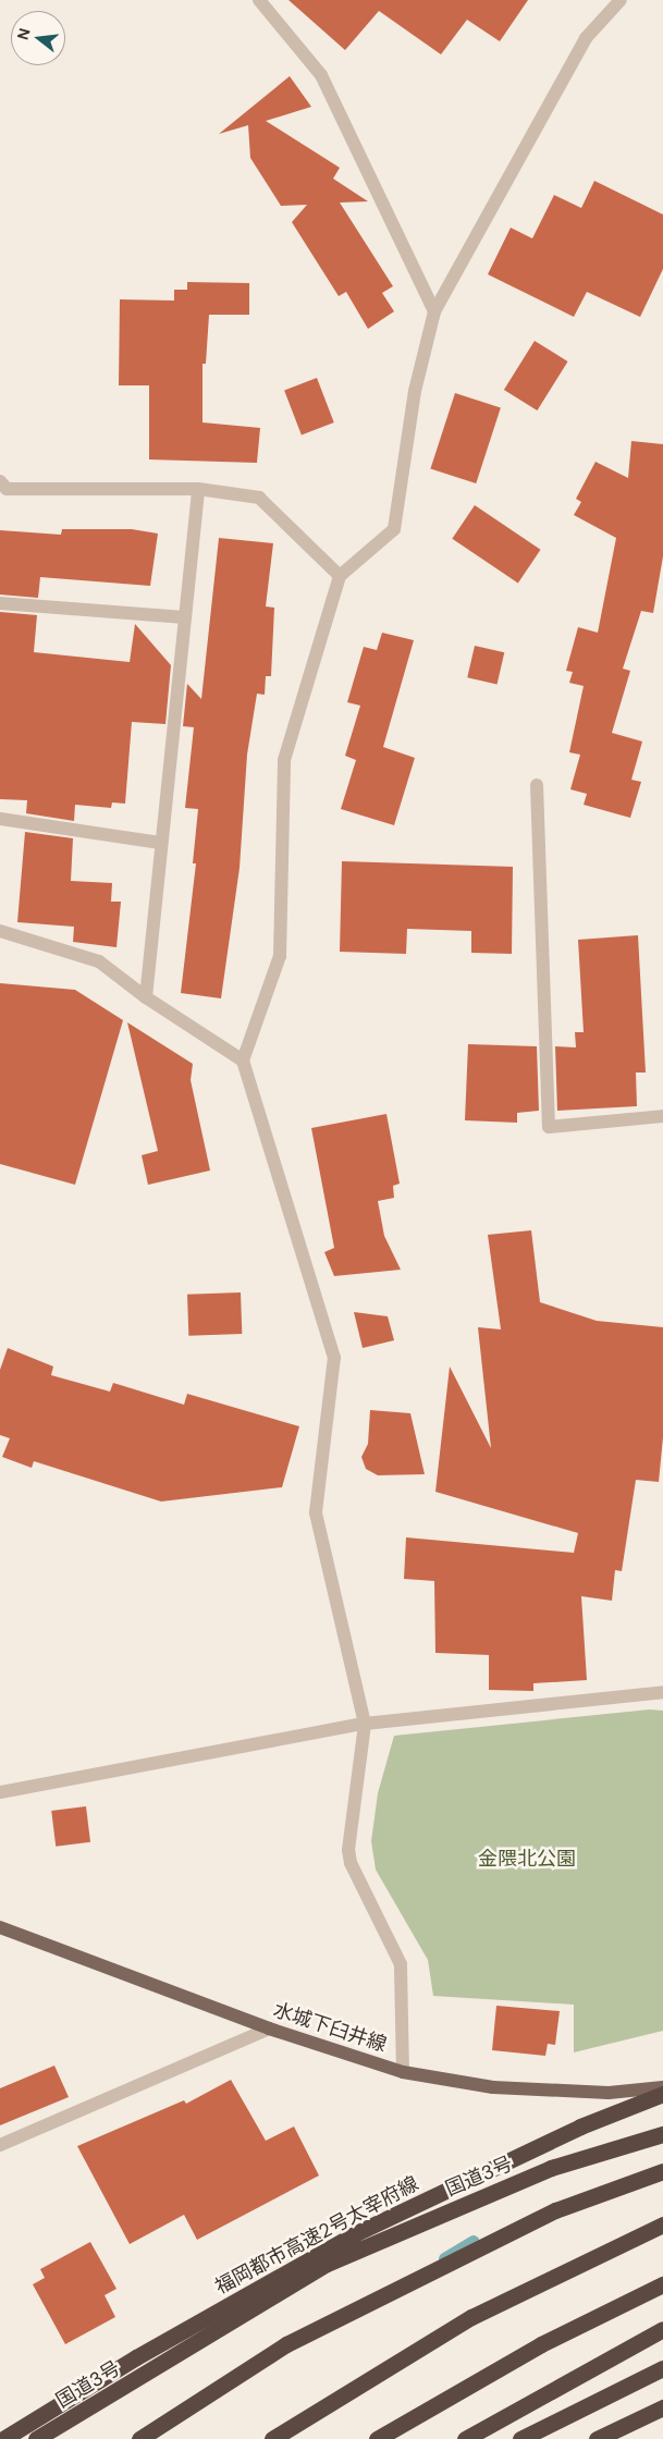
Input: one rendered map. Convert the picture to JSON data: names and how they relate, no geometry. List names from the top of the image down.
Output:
{
  "streets": {
    "highway": ["国道3号", "福岡都市高速2号太宰府線"],
    "main road": ["水城下臼井線"]
  },
  "parks": ["金隈北公園"],
  "north": "left"
}
